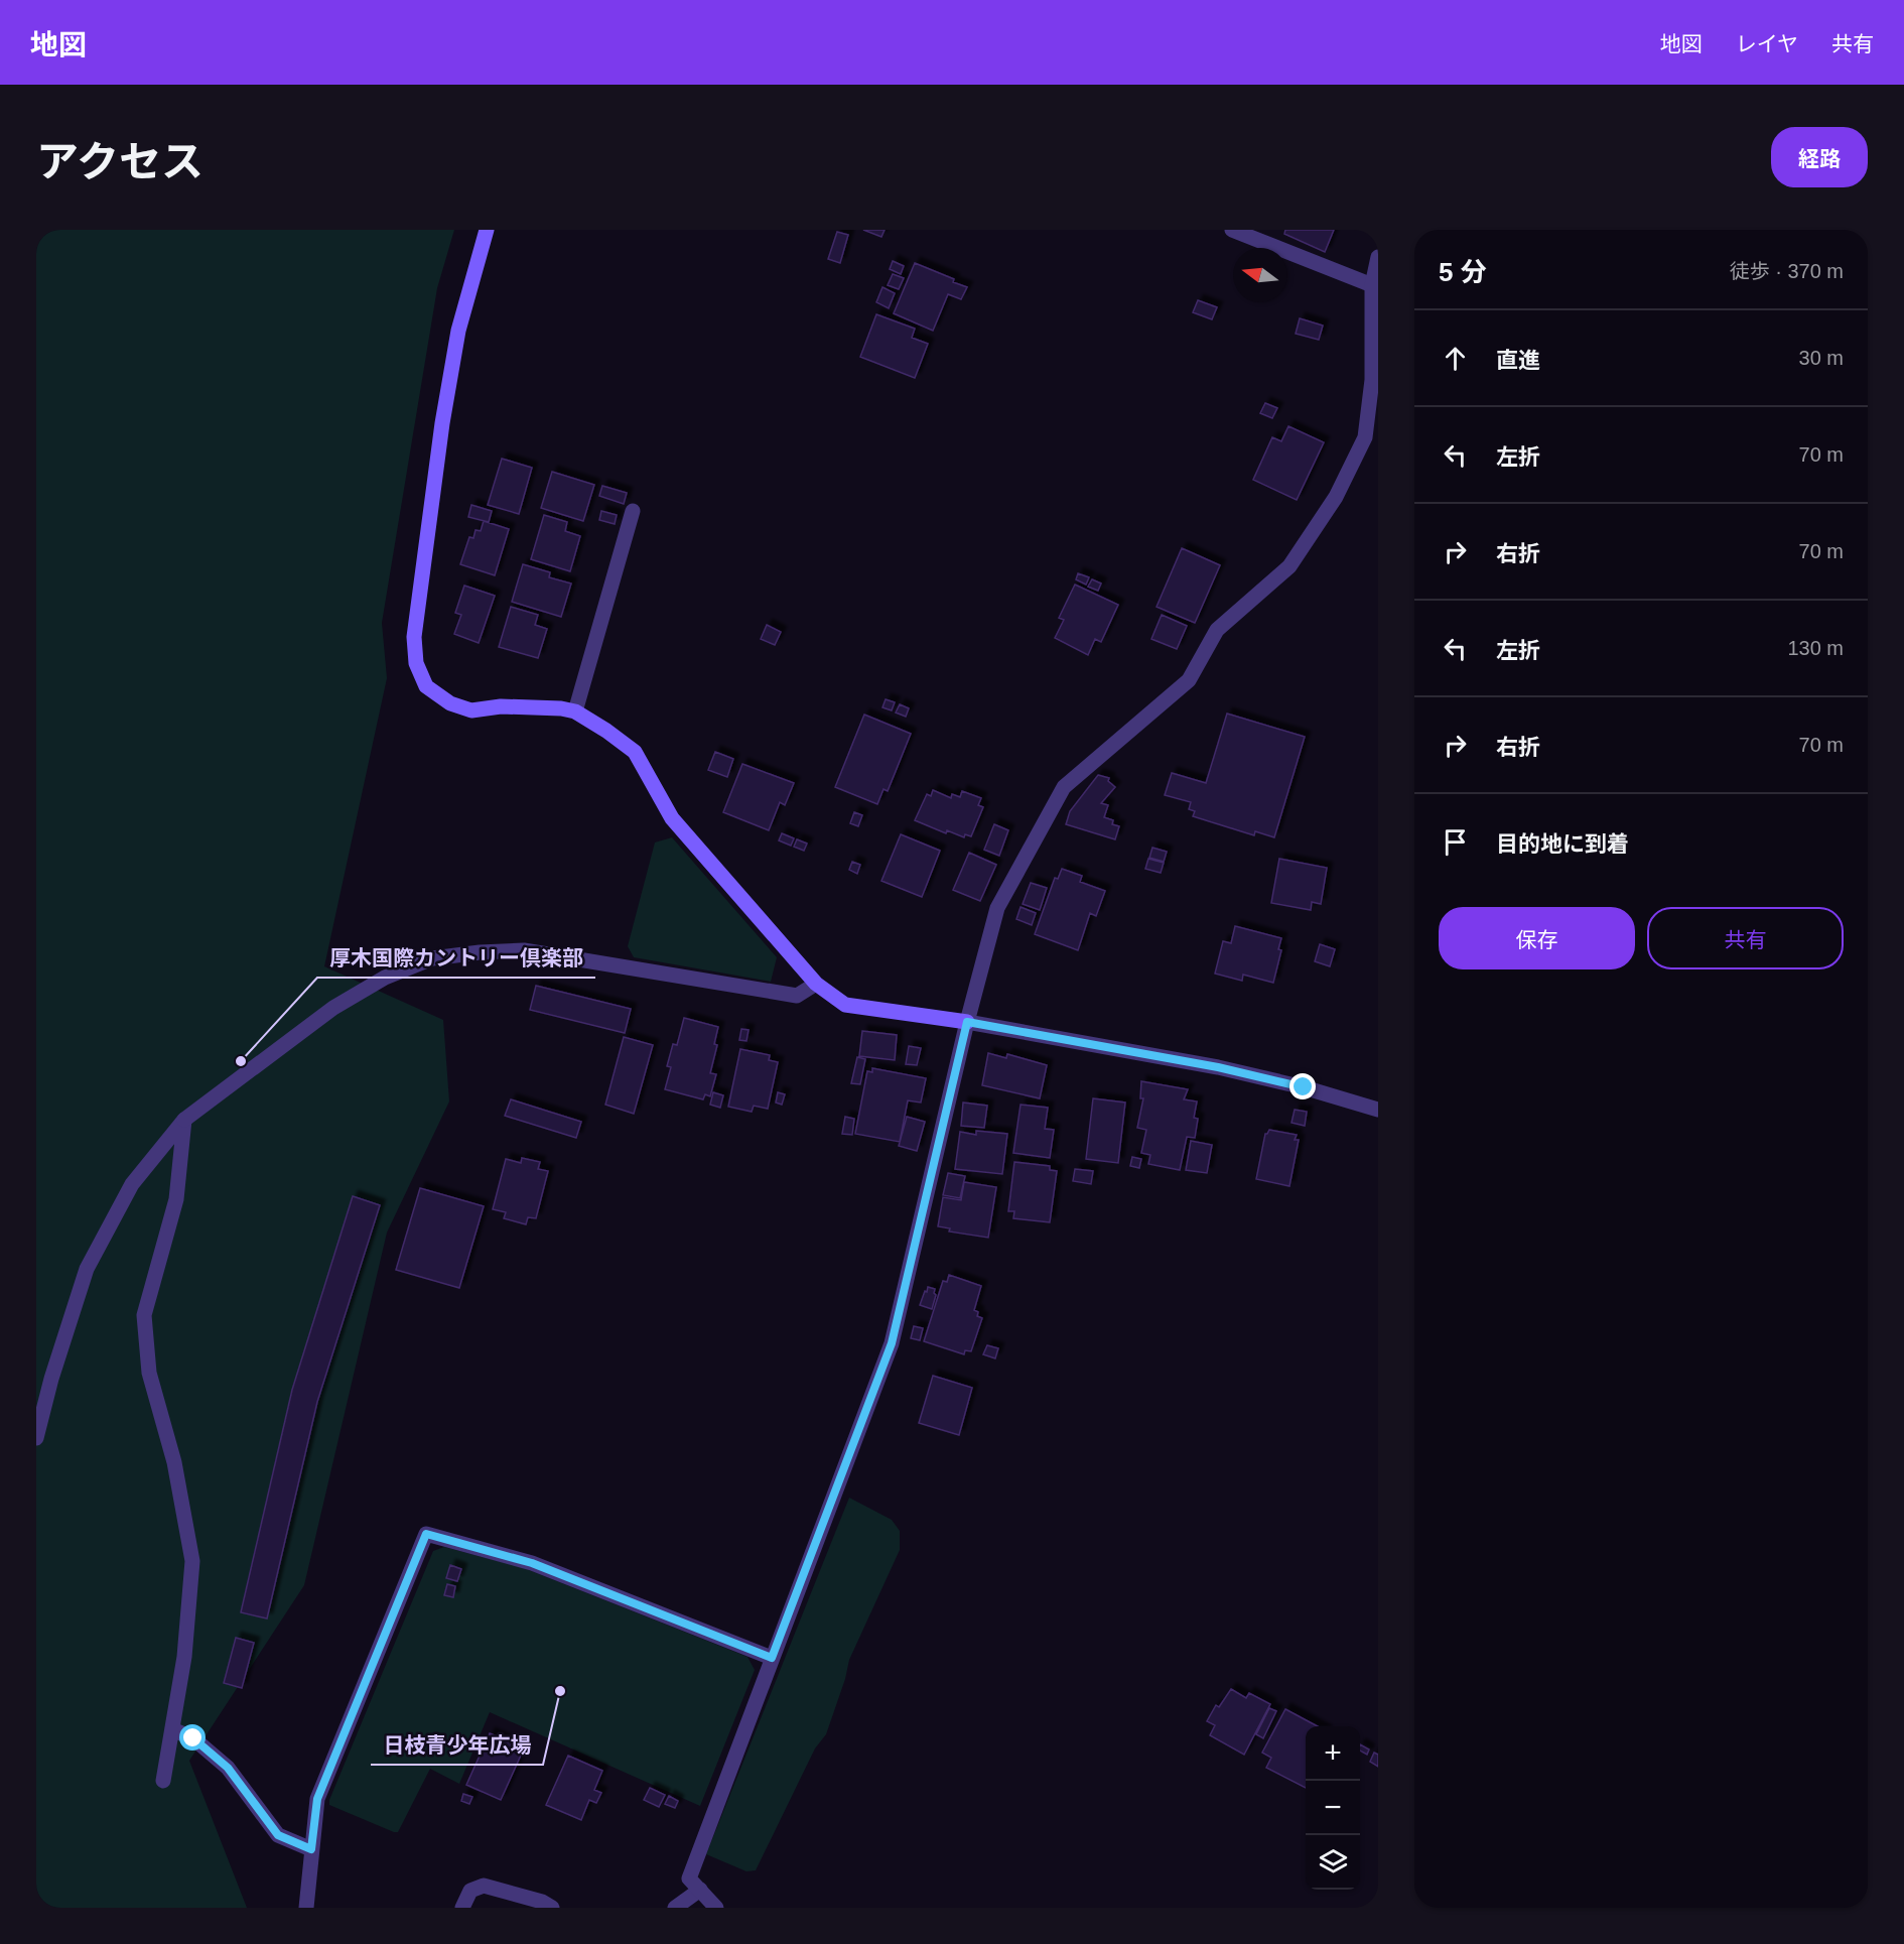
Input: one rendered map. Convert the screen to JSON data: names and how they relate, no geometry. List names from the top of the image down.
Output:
{
  "places": ["厚木国際カントリー倶楽部", "日枝青少年広場"],
  "north": "left",
  "page": {
    "header": "地図",
    "nav": ["地図", "レイヤ", "共有"],
    "title": "アクセス",
    "buttons": [
      "経路",
      ["保存", "共有"]
    ],
    "heading": ["5 分", "徒歩 · 370 m"],
    "list": [
      ["直進", "30 m"],
      ["左折", "70 m"],
      ["右折", "70 m"],
      ["左折", "130 m"],
      ["右折", "70 m"],
      "目的地に到着"
    ],
    "map_buttons": ["+", "−"]
  }
}
